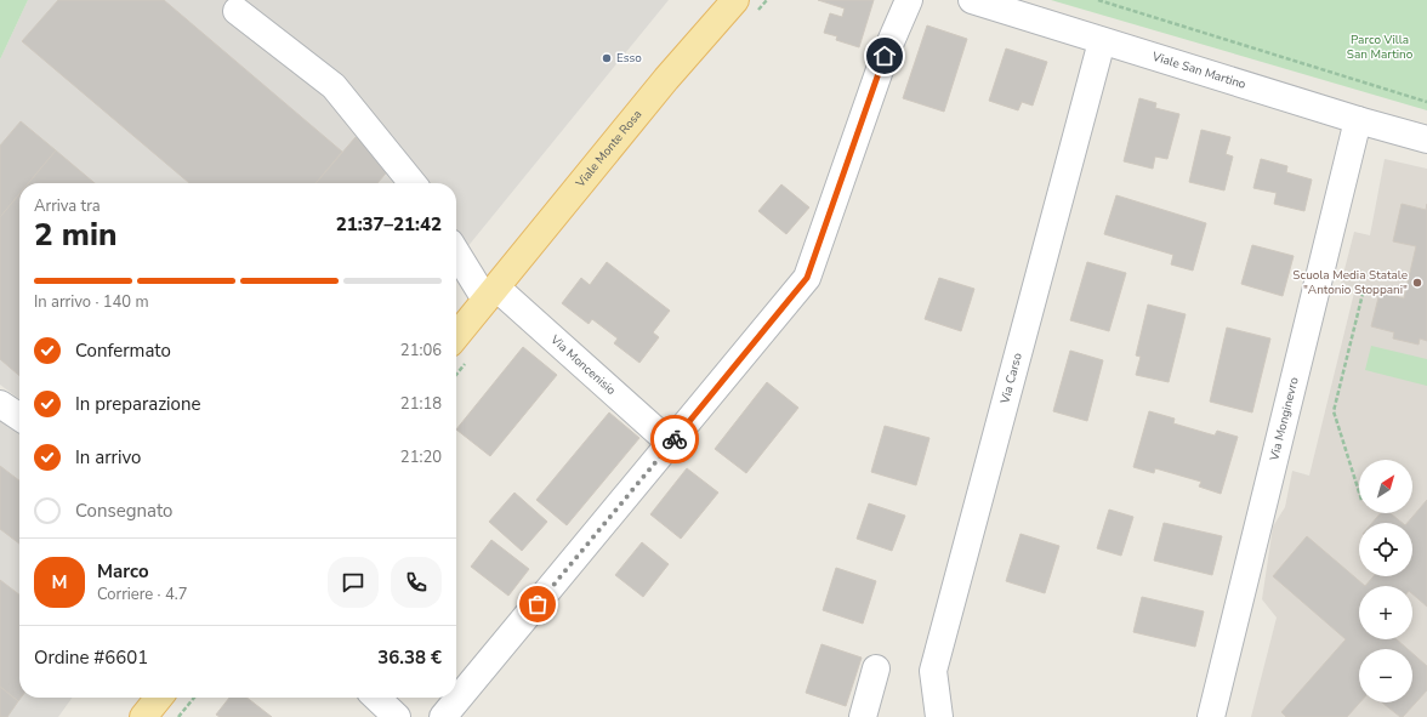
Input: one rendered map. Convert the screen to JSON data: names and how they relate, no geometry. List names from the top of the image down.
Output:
{
  "streets": {
    "main road": ["Viale Monte Rosa"],
    "street": [
      "Viale San Martino",
      "Via Moncenisio",
      "Via Carso",
      "Via Monginevro"
    ]
  },
  "crossings": [
    ["Viale San Martino", "Via Carso"],
    ["Viale San Martino", "Via Monginevro"],
    ["Viale Monte Rosa", "Via Moncenisio"]
  ],
  "parks": ["Parco Villa San Martino"],
  "places": ["Esso", "Scuola Media Statale \"Antonio Stoppani\""],
  "north": "top right",
  "page": {
    "heading": ["2 min", "Arriva tra", "21:37–21:42"],
    "panel": [
      "Marco",
      "Corriere · 4.7",
      "Ordine #6601",
      "36.38 €"
    ],
    "bar": "In arrivo · 140 m",
    "list": [
      ["Confermato", "21:06"],
      ["In preparazione", "21:18"],
      ["In arrivo", "21:20"],
      "Consegnato"
    ],
    "map_buttons": ["+", "−"],
    "round": "M"
  }
}
